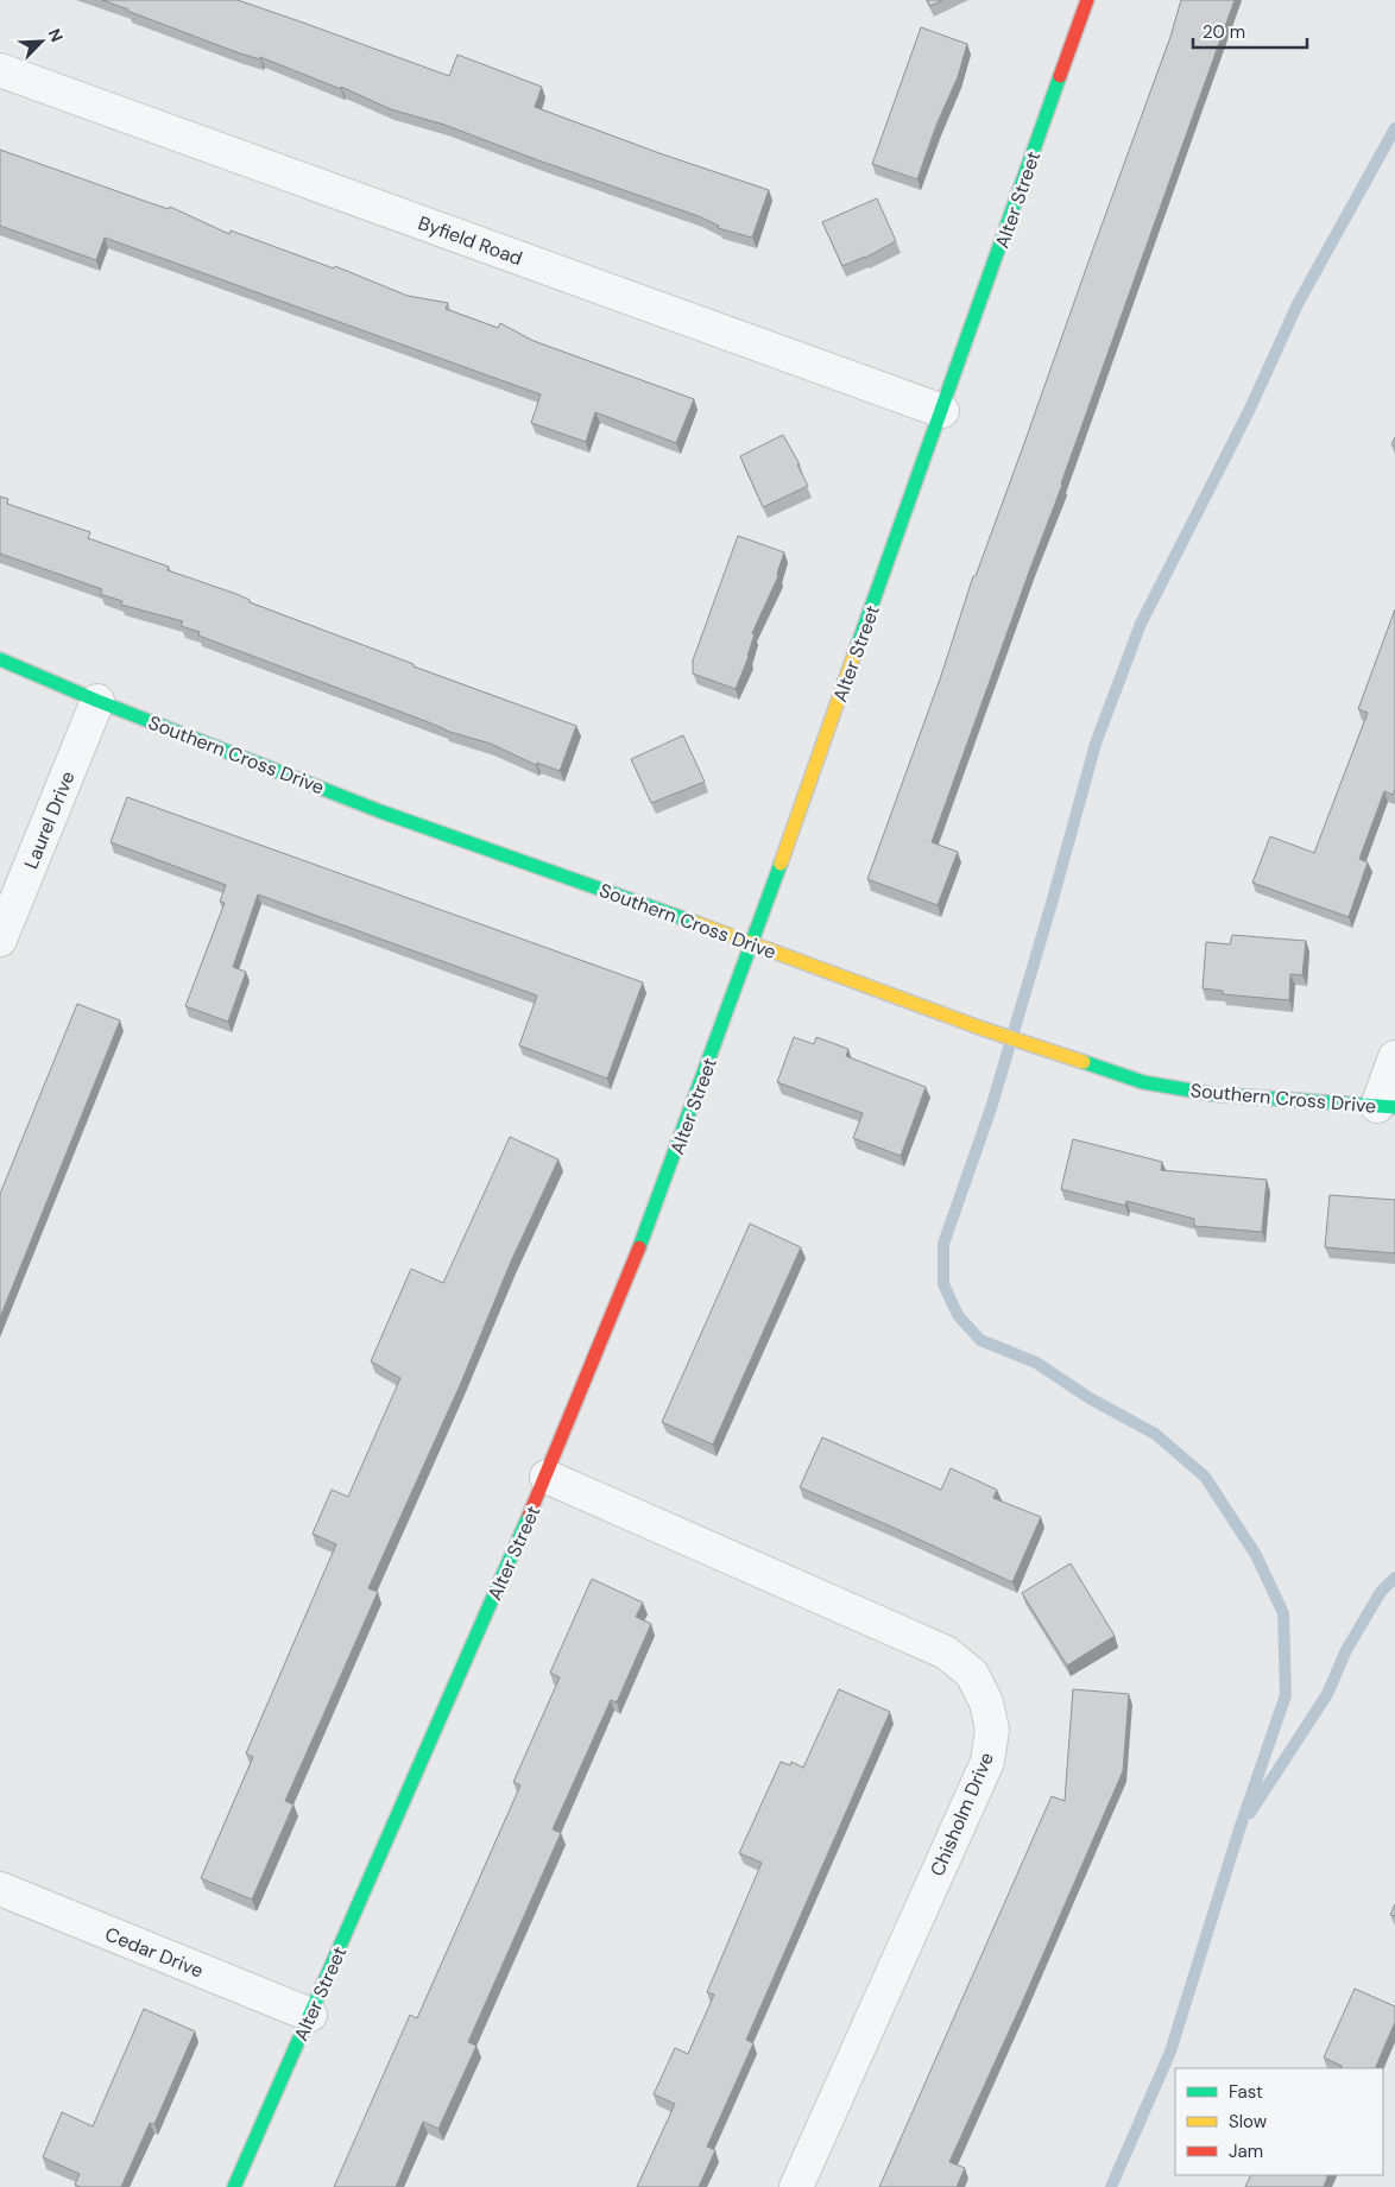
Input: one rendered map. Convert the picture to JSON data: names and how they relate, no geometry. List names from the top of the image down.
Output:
{
  "streets": {
    "street": [
      "Alter Street",
      "Byfield Road",
      "Southern Cross Drive",
      "Laurel Drive",
      "Chisholm Drive",
      "Cedar Drive"
    ]
  },
  "crossings": [
    ["Alter Street", "Byfield Road"],
    ["Alter Street", "Southern Cross Drive"],
    ["Alter Street", "Chisholm Drive"],
    ["Alter Street", "Cedar Drive"],
    ["Southern Cross Drive", "Laurel Drive"]
  ],
  "legend": ["Fast", "Slow", "Jam"],
  "scale_bar": "20 m",
  "north": "top right"
}
